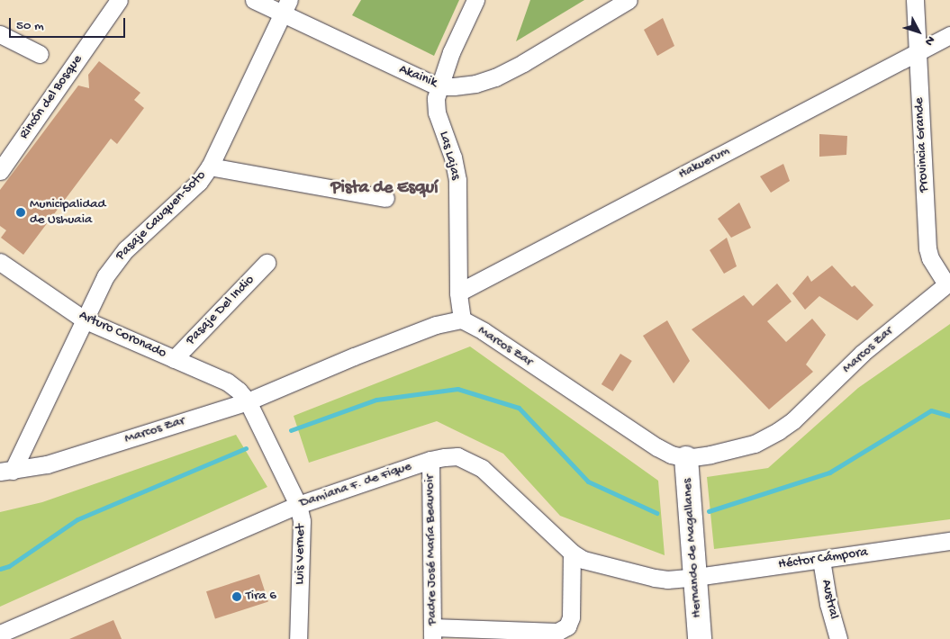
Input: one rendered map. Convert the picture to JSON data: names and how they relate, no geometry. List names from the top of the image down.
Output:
{
  "streets": {
    "main road": ["Hernando de Magallanes"],
    "street": [
      "Akainik",
      "Rincón del Bosque",
      "Provincia Grande",
      "Las Lajas",
      "Hakuerum",
      "Pasaje Cauquen-Soto",
      "Pasaje Del Indio",
      "Arturo Coronado",
      "Marcos Zar",
      "Damiana F. de Fique",
      "Padre José María Beauvoir",
      "Luis Vernet",
      "Héctor Cámpora",
      "Austral"
    ]
  },
  "crossings": [
    ["Akainik", "Las Lajas"],
    ["Akainik", "Pasaje Cauquen-Soto"],
    ["Provincia Grande", "Hakuerum"],
    ["Provincia Grande", "Marcos Zar"],
    ["Las Lajas", "Hakuerum"],
    ["Las Lajas", "Marcos Zar"],
    ["Pasaje Cauquen-Soto", "Arturo Coronado"],
    ["Pasaje Cauquen-Soto", "Marcos Zar"],
    ["Pasaje Del Indio", "Arturo Coronado"],
    ["Arturo Coronado", "Marcos Zar"],
    ["Arturo Coronado", "Luis Vernet"],
    ["Marcos Zar", "Hernando de Magallanes"],
    ["Marcos Zar", "Luis Vernet"],
    ["Damiana F. de Fique", "Hernando de Magallanes"],
    ["Damiana F. de Fique", "Padre José María Beauvoir"],
    ["Damiana F. de Fique", "Luis Vernet"],
    ["Damiana F. de Fique", "Héctor Cámpora"],
    ["Hernando de Magallanes", "Héctor Cámpora"],
    ["Héctor Cámpora", "Austral"]
  ],
  "districts": ["Pista de Esquí"],
  "places": ["Municipalidad de Ushuaia", "Tira 6"],
  "scale_bar": "50 m",
  "north": "bottom right"
}
